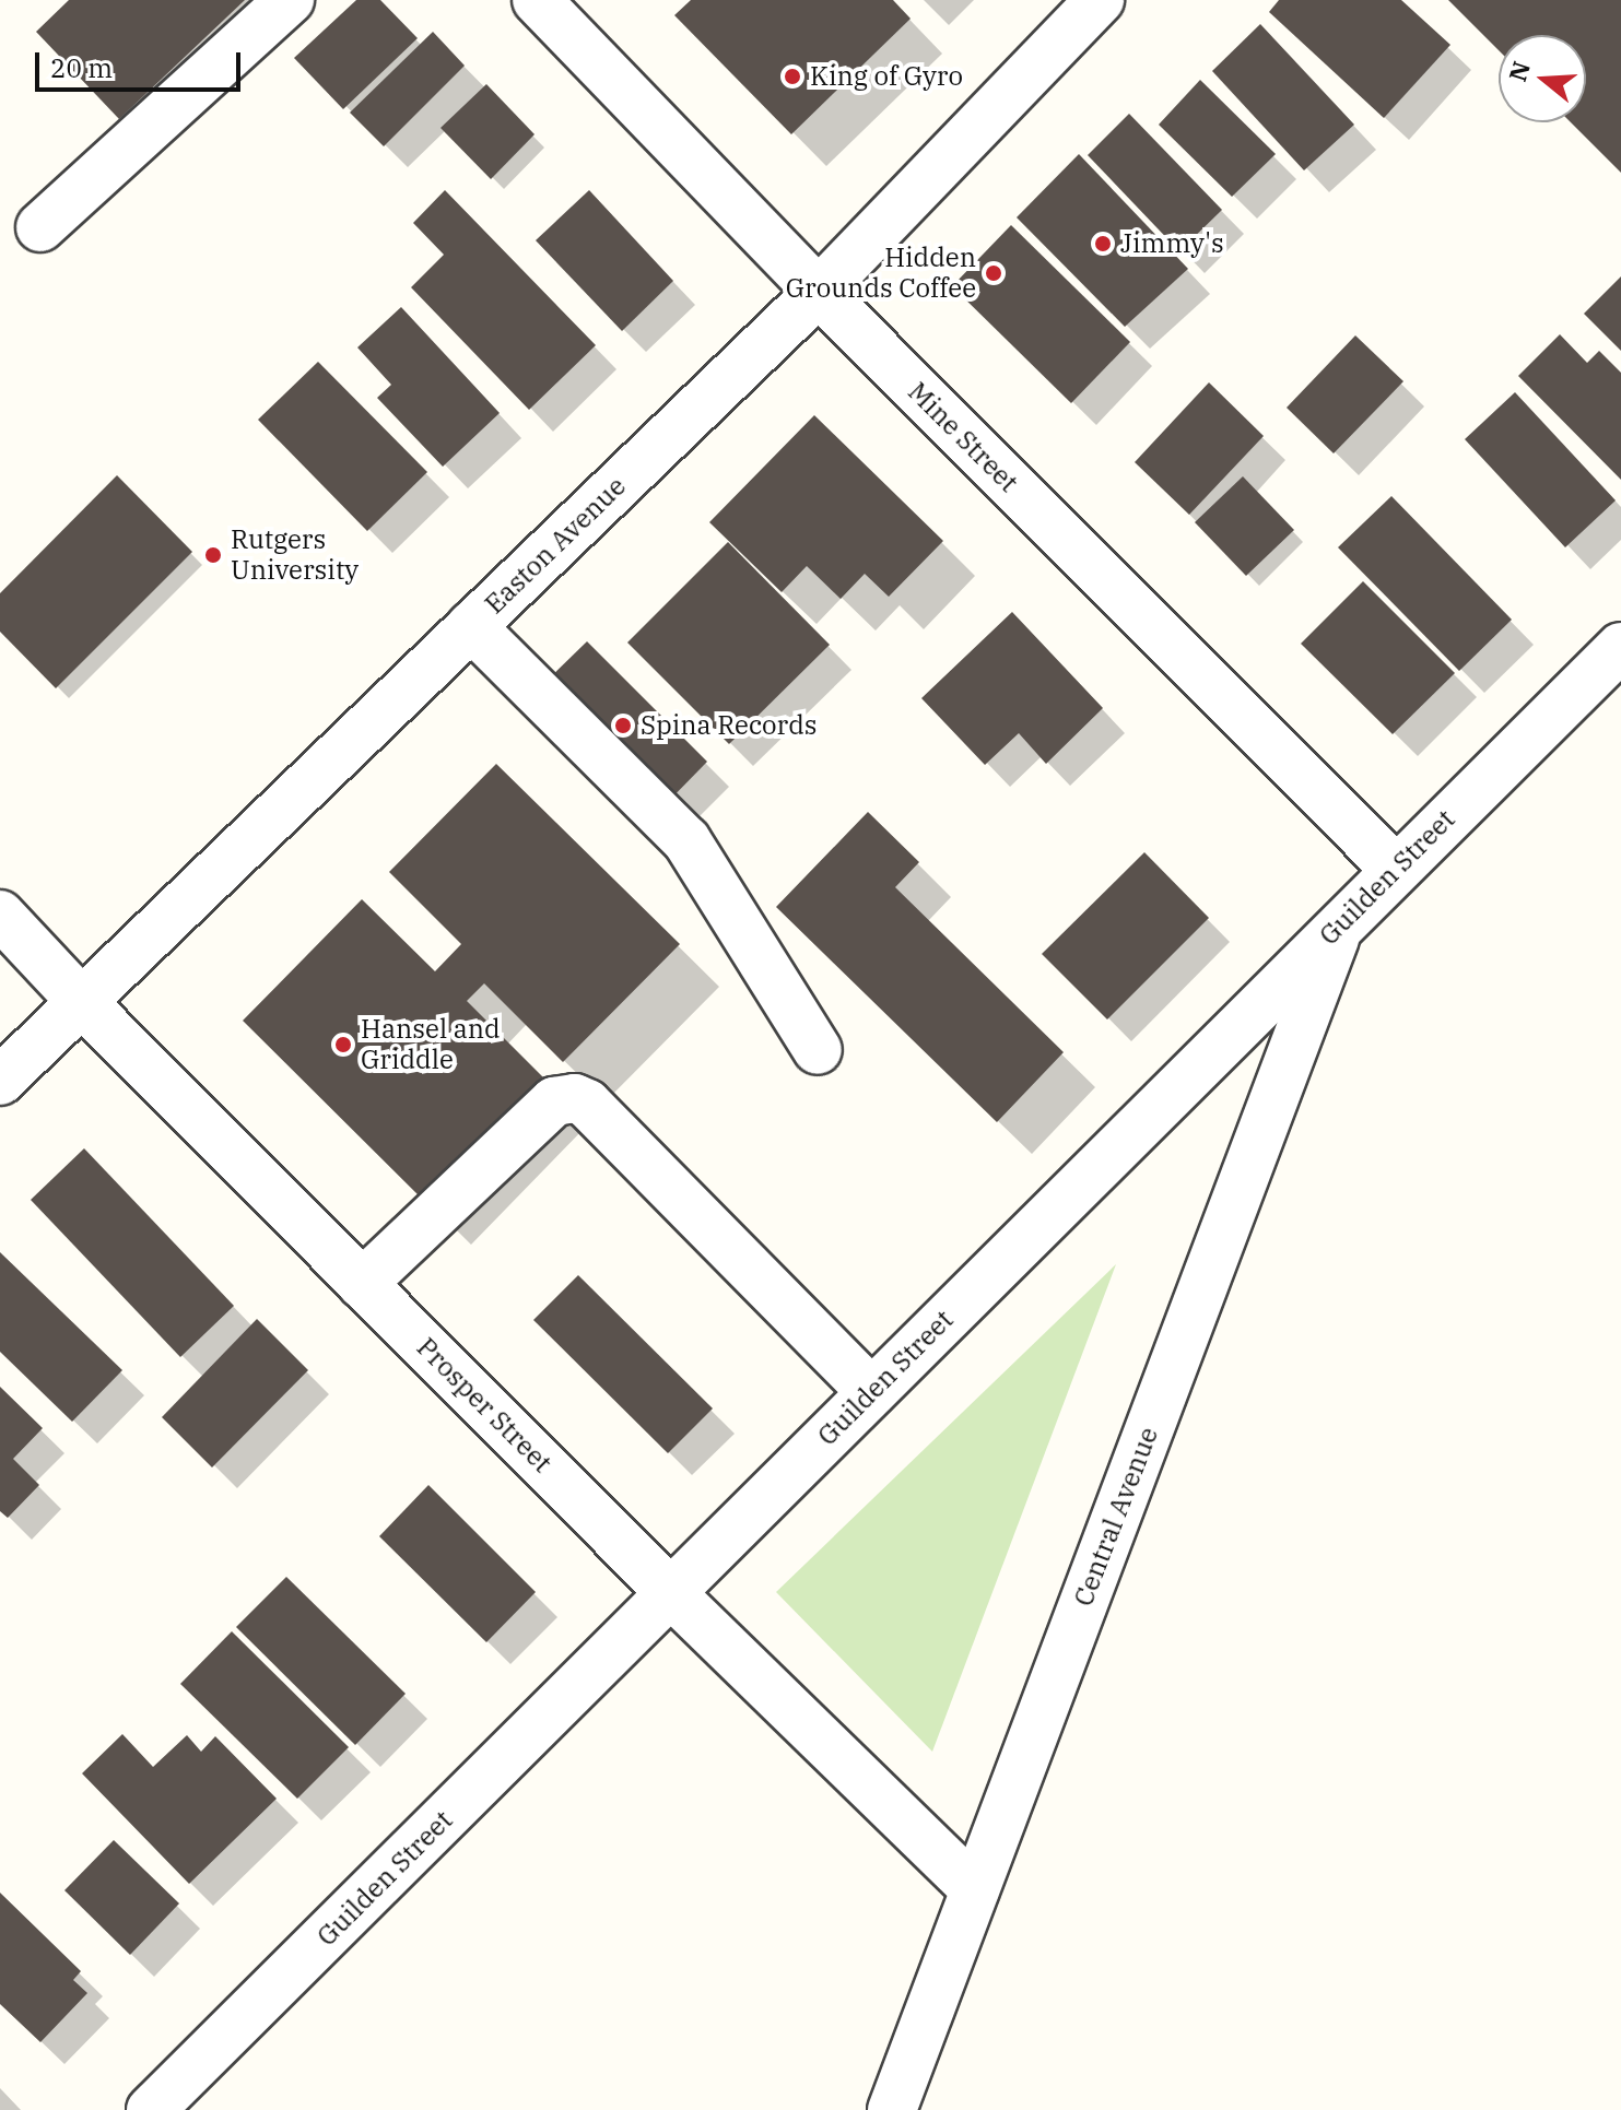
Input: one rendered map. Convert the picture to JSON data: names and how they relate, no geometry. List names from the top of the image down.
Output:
{
  "streets": {
    "street": [
      "Mine Street",
      "Easton Avenue",
      "Guilden Street",
      "Prosper Street",
      "Central Avenue"
    ]
  },
  "crossings": [
    ["Mine Street", "Easton Avenue"],
    ["Mine Street", "Guilden Street"],
    ["Easton Avenue", "Prosper Street"],
    ["Guilden Street", "Prosper Street"],
    ["Guilden Street", "Central Avenue"],
    ["Prosper Street", "Central Avenue"]
  ],
  "places": [
    "King of Gyro",
    "Jimmy's",
    "Hidden Grounds Coffee",
    "Rutgers University",
    "Spina Records",
    "Hansel and Griddle"
  ],
  "scale_bar": "20 m",
  "north": "left"
}
